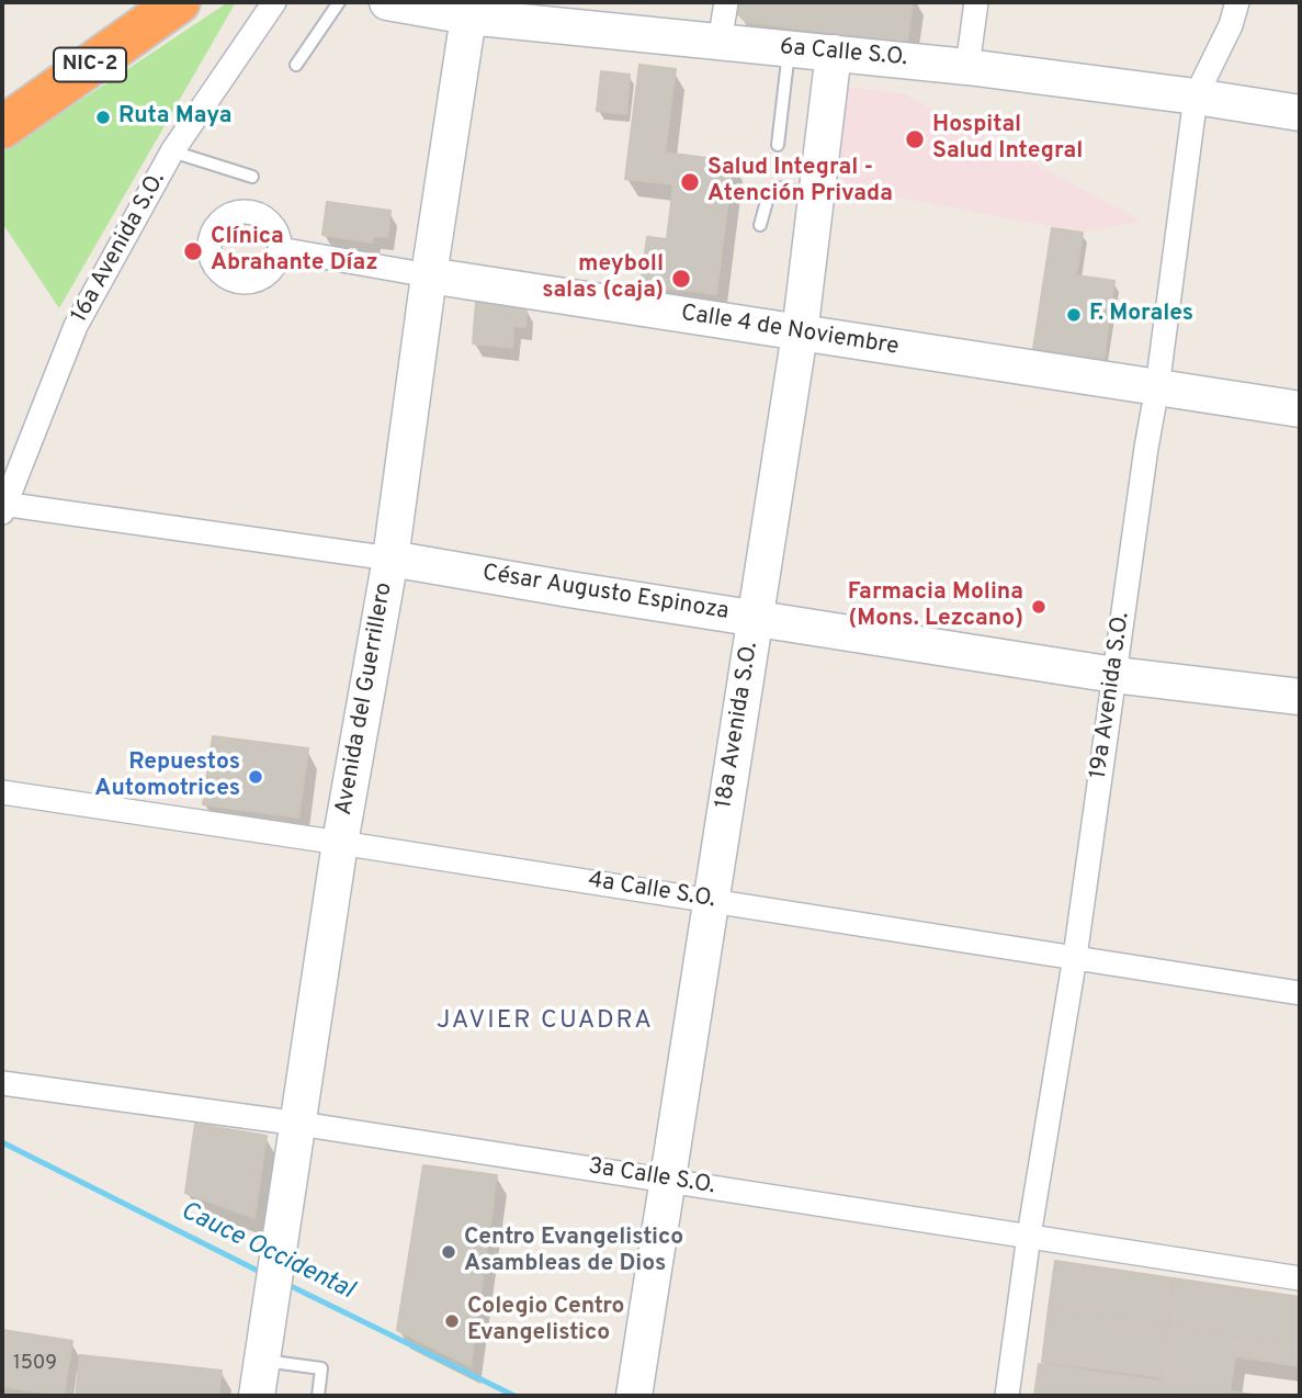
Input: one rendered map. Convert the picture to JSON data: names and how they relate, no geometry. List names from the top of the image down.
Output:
{
  "streets": {
    "highway": ["NIC-2"],
    "street": [
      "6a Calle S.O.",
      "16a Avenida S.O.",
      "Calle 4 de Noviembre",
      "César Augusto Espinoza",
      "19a Avenida S.O.",
      "Avenida del Guerrillero",
      "18a Avenida S.O.",
      "4a Calle S.O.",
      "3a Calle S.O."
    ]
  },
  "crossings": [
    ["6a Calle S.O.", "19a Avenida S.O."],
    ["6a Calle S.O.", "Avenida del Guerrillero"],
    ["6a Calle S.O.", "18a Avenida S.O."],
    ["16a Avenida S.O.", "César Augusto Espinoza"],
    ["Calle 4 de Noviembre", "19a Avenida S.O."],
    ["Calle 4 de Noviembre", "Avenida del Guerrillero"],
    ["Calle 4 de Noviembre", "18a Avenida S.O."],
    ["César Augusto Espinoza", "19a Avenida S.O."],
    ["César Augusto Espinoza", "Avenida del Guerrillero"],
    ["César Augusto Espinoza", "18a Avenida S.O."],
    ["19a Avenida S.O.", "4a Calle S.O."],
    ["19a Avenida S.O.", "3a Calle S.O."],
    ["Avenida del Guerrillero", "4a Calle S.O."],
    ["Avenida del Guerrillero", "3a Calle S.O."],
    ["18a Avenida S.O.", "4a Calle S.O."],
    ["18a Avenida S.O.", "3a Calle S.O."]
  ],
  "districts": ["JAVIER CUADRA"],
  "water": ["Cauce Occidental"],
  "places": [
    "Ruta Maya",
    "Hospital Salud Integral",
    "Salud Integral - Atención Privada",
    "Clínica Abrahante Díaz",
    "meyboll salas (caja)",
    "F. Morales",
    "Farmacia Molina (Mons. Lezcano)",
    "Repuestos Automotrices",
    "Centro Evangelistico Asambleas de Dios",
    "Colegio Centro Evangelistico"
  ],
  "house_numbers": ["1509"]
}
